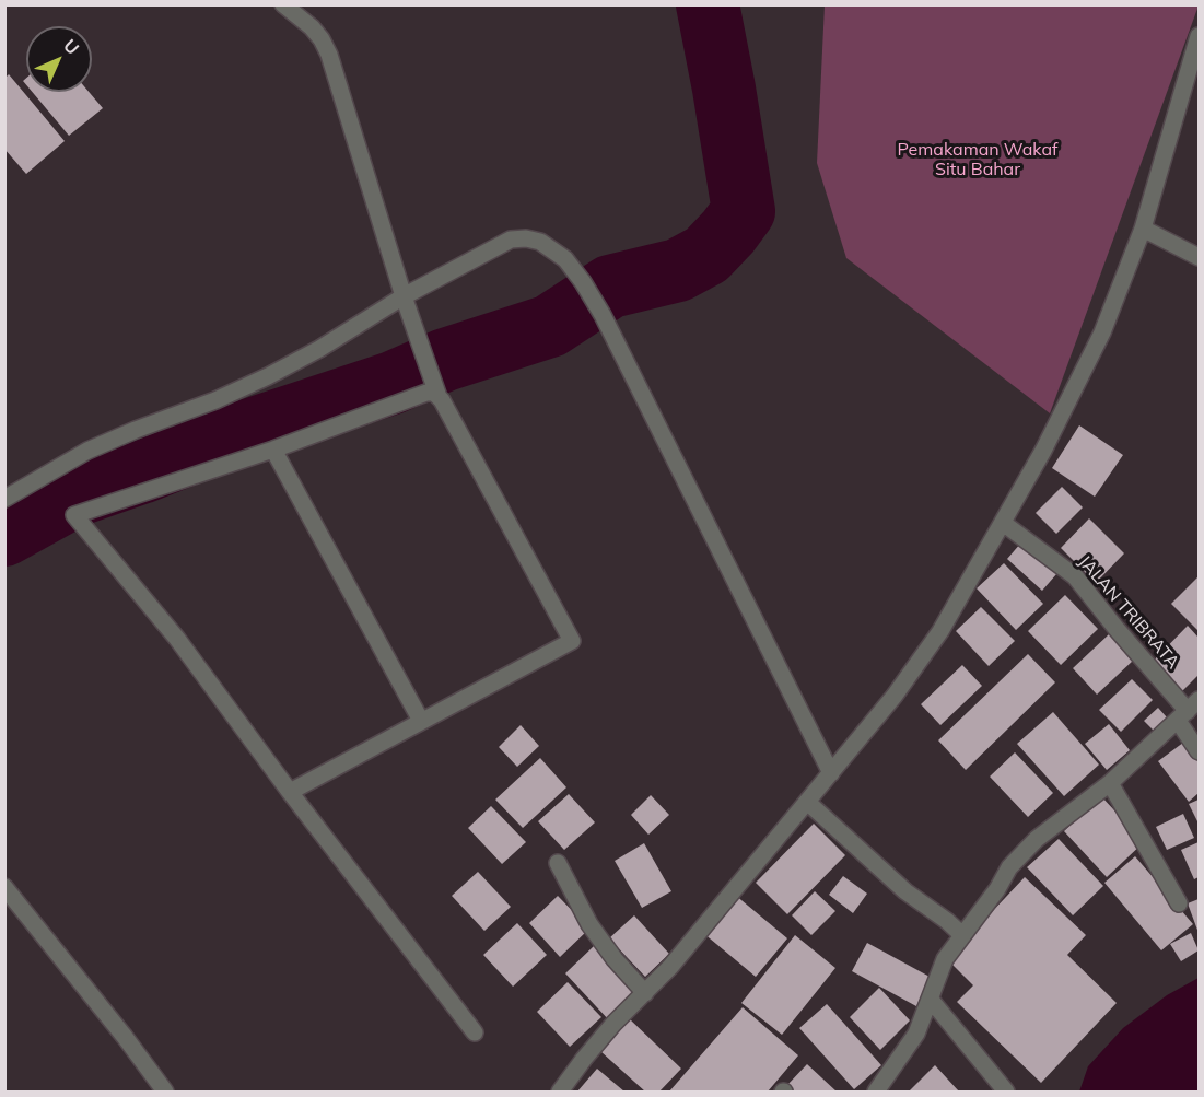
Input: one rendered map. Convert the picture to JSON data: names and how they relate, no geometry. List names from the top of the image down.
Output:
{
  "streets": {
    "street": ["JALAN TRIBRATA"]
  },
  "parks": ["Pemakaman Wakaf Situ Bahar"],
  "north": "top right"
}
